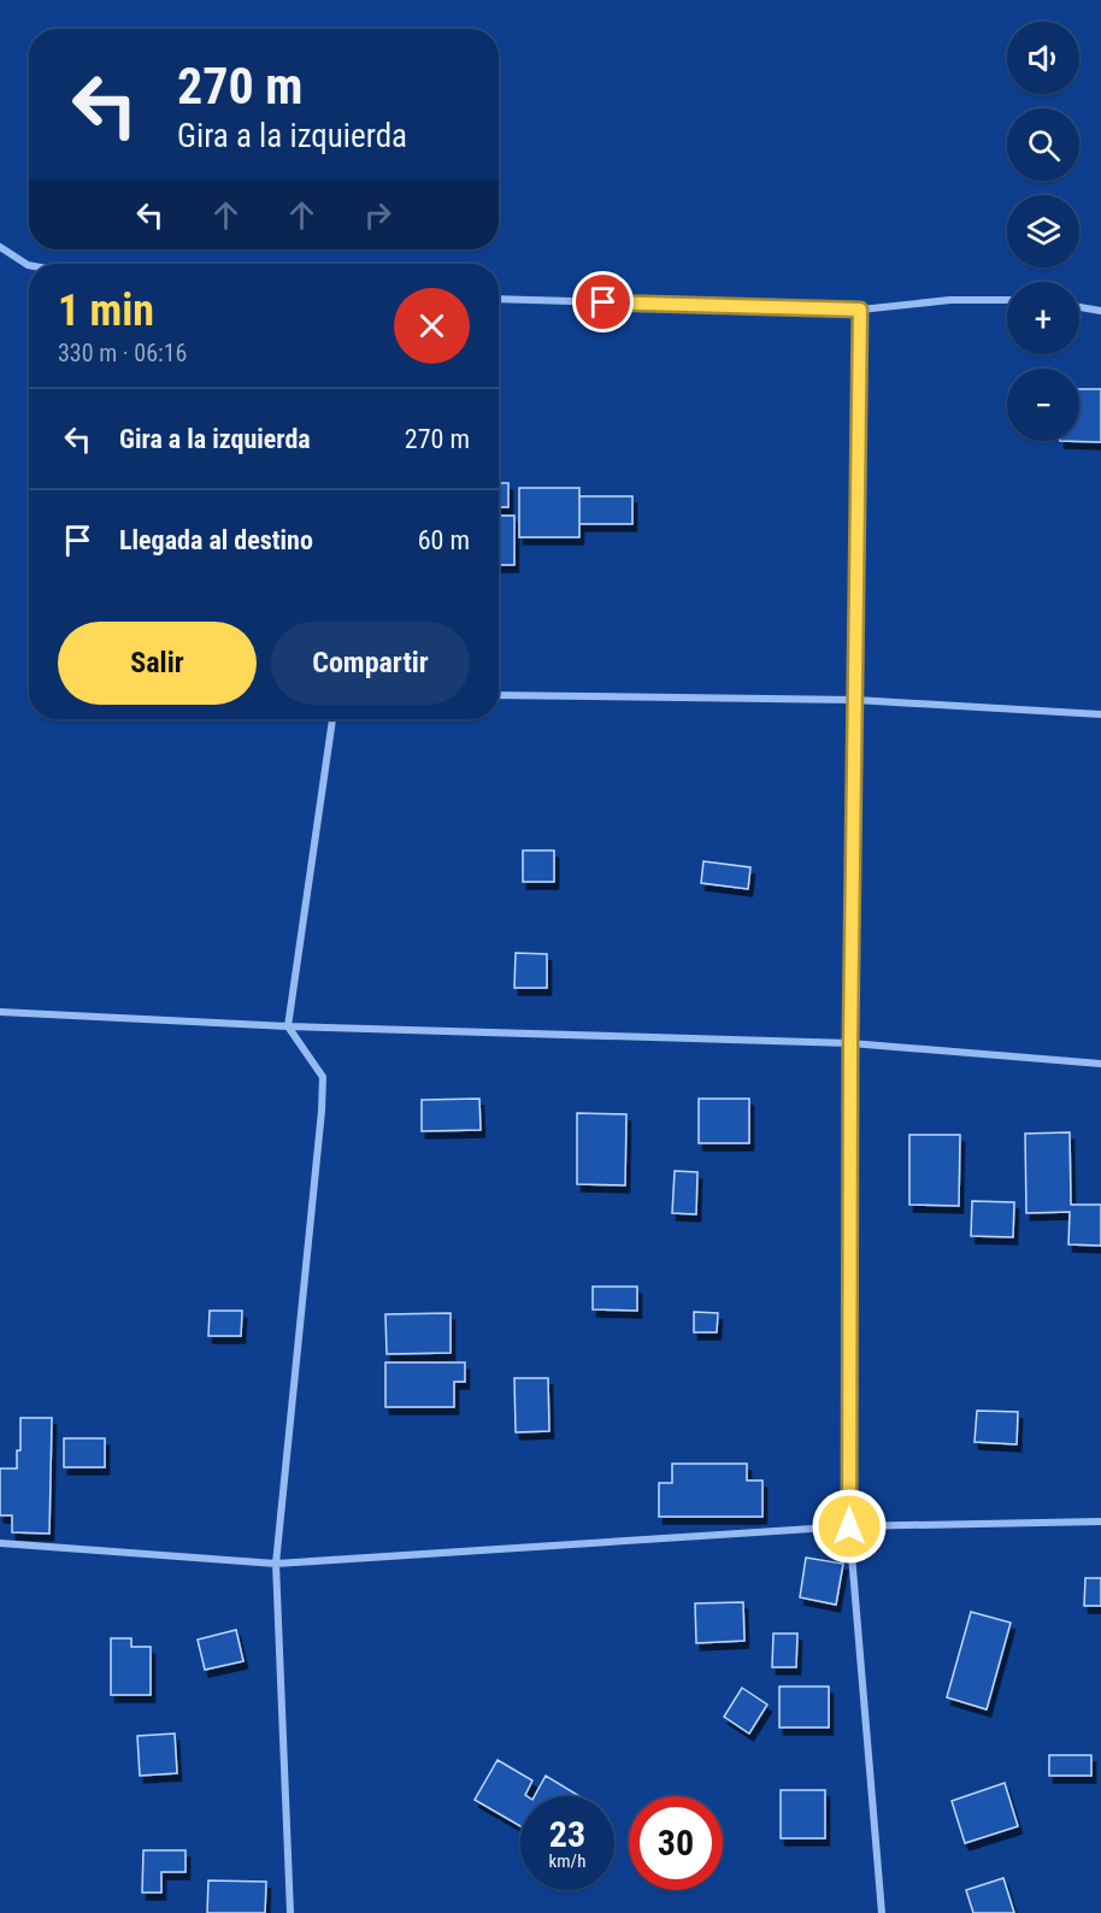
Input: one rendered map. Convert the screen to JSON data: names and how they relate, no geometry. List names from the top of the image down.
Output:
{
  "page": {
    "map_buttons": ["+", "−"],
    "turn": ["270 m", "Gira a la izquierda"],
    "heading": ["1 min", "330 m · 06:16"],
    "list": [
      {
        "name": "Gira a la izquierda",
        "value": "270 m"
      },
      {
        "name": "Llegada al destino",
        "value": "60 m"
      }
    ],
    "buttons": ["Salir", "Compartir"],
    "speed": "23 km/h",
    "limit": "30"
  }
}
